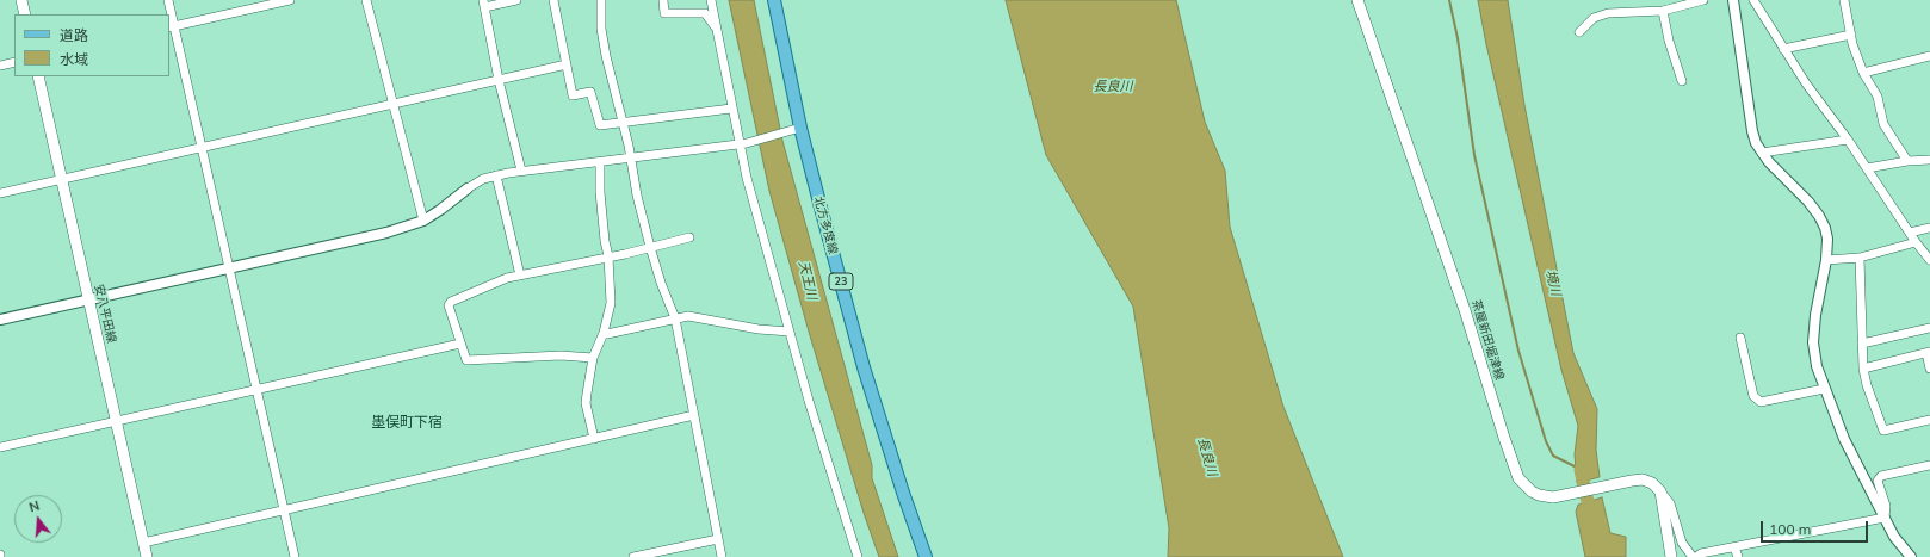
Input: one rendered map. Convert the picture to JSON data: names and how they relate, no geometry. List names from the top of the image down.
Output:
{
  "streets": {
    "main road": [
      "北方多度線",
      "23",
      "安八平田線",
      "茶屋新田堀津線"
    ]
  },
  "districts": ["墨俣町下宿"],
  "water": ["長良川", "天王川", "境川"],
  "legend": ["道路", "水域"],
  "scale_bar": "100 m",
  "north": "top"
}
